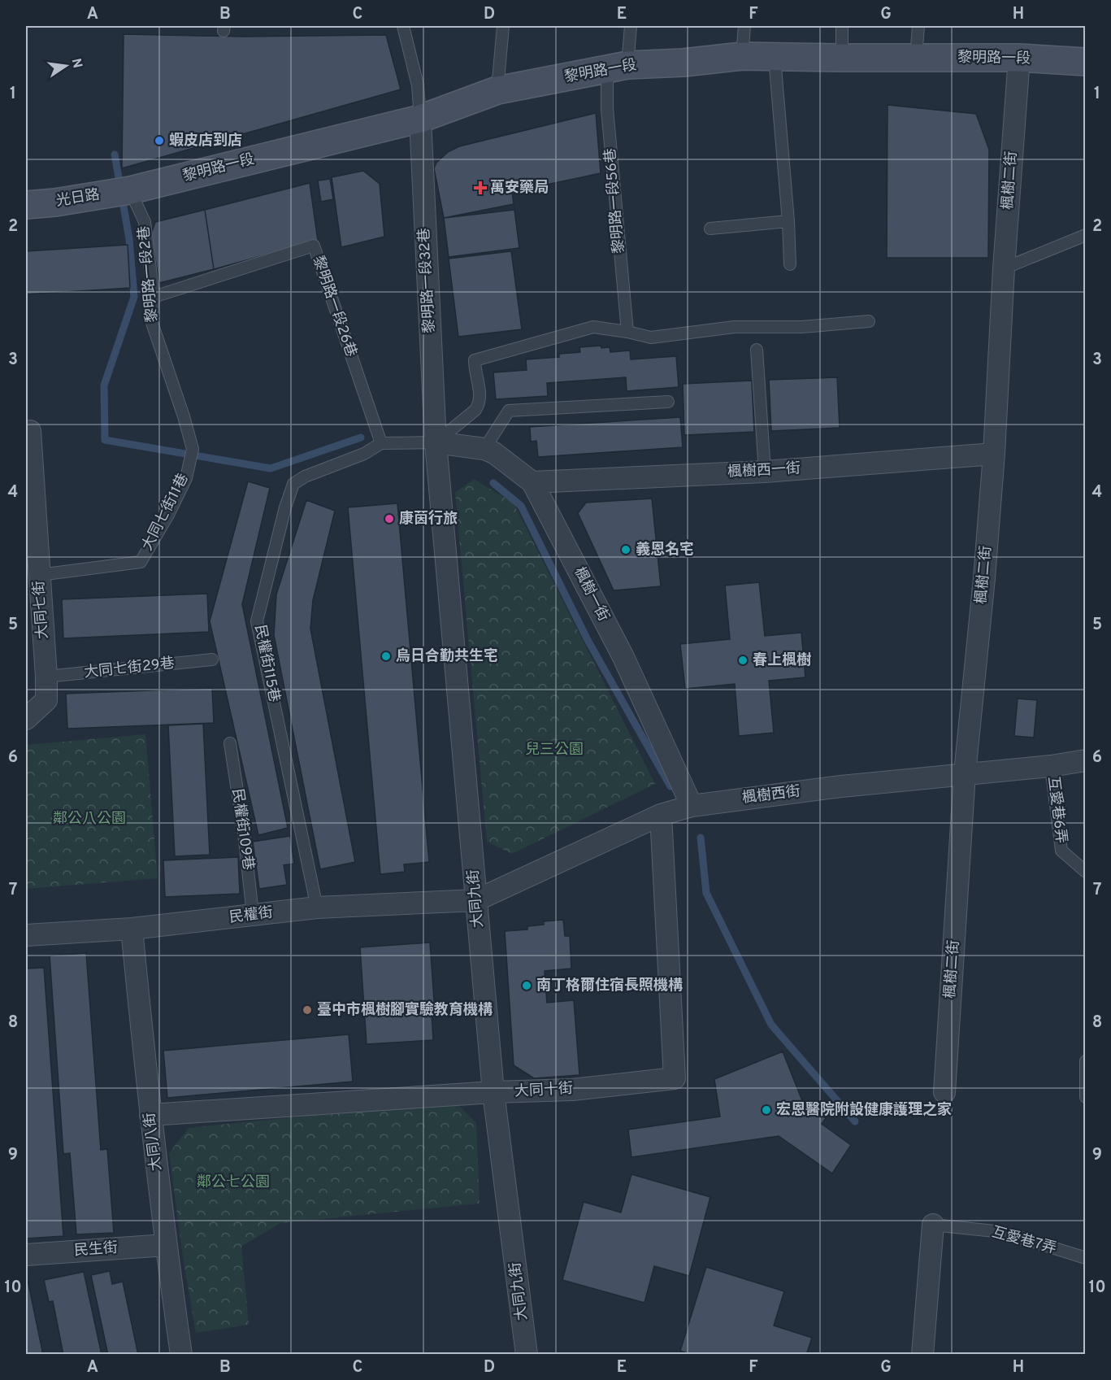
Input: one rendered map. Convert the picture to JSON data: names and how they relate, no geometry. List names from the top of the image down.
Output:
{
  "streets": {
    "main road": ["黎明路一段", "光日路"],
    "street": [
      "楓樹二街",
      "黎明路一段32巷",
      "楓樹西一街",
      "楓樹一街",
      "大同七街",
      "楓樹西街",
      "大同九街",
      "民權街",
      "大同十街",
      "大同八街",
      "民生街"
    ],
    "lane": [
      "黎明路一段56巷",
      "黎明路一段2巷",
      "黎明路一段26巷",
      "大同七街11巷",
      "民權街115巷",
      "大同七街29巷",
      "互愛巷6弄",
      "民權街109巷",
      "互愛巷7弄"
    ]
  },
  "crossings": [
    ["黎明路一段", "楓樹二街"],
    ["黎明路一段", "光日路"],
    ["黎明路一段", "黎明路一段56巷"],
    ["黎明路一段", "黎明路一段2巷"],
    ["黎明路一段", "黎明路一段32巷"],
    ["楓樹二街", "楓樹西一街"],
    ["楓樹二街", "楓樹西街"],
    ["光日路", "黎明路一段2巷"],
    ["黎明路一段2巷", "黎明路一段26巷"],
    ["黎明路一段2巷", "大同七街11巷"],
    ["黎明路一段32巷", "楓樹一街"],
    ["黎明路一段32巷", "民權街115巷"],
    ["黎明路一段32巷", "大同九街"],
    ["黎明路一段26巷", "民權街115巷"],
    ["楓樹西一街", "楓樹一街"],
    ["大同七街11巷", "大同七街"],
    ["楓樹一街", "民權街115巷"],
    ["楓樹一街", "楓樹西街"],
    ["楓樹一街", "大同九街"],
    ["大同七街", "大同七街29巷"],
    ["民權街115巷", "大同九街"],
    ["民權街115巷", "民權街"],
    ["楓樹西街", "互愛巷6弄"],
    ["楓樹西街", "大同九街"],
    ["楓樹西街", "民權街"],
    ["楓樹西街", "大同十街"],
    ["民權街109巷", "民權街"],
    ["大同九街", "民權街"],
    ["大同九街", "大同十街"],
    ["民權街", "大同八街"],
    ["大同十街", "大同八街"],
    ["大同八街", "民生街"]
  ],
  "parks": ["兒三公園", "鄰公八公園", "鄰公七公園"],
  "places": {
    "other": [
      "蝦皮店到店",
      "康茵行旅",
      "義恩名宅",
      "烏日合勤共生宅",
      "春上楓樹",
      "南丁格爾住宿長照機構",
      "臺中市楓樹腳實驗教育機構",
      "宏恩醫院附設健康護理之家"
    ],
    "health": ["萬安藥局"]
  },
  "north": "right",
  "grid": {
    "columns": [
      "A",
      "B",
      "C",
      "D",
      "E",
      "F",
      "G",
      "H"
    ],
    "rows": [
      "1",
      "2",
      "3",
      "4",
      "5",
      "6",
      "7",
      "8",
      "9",
      "10"
    ]
  }
}
